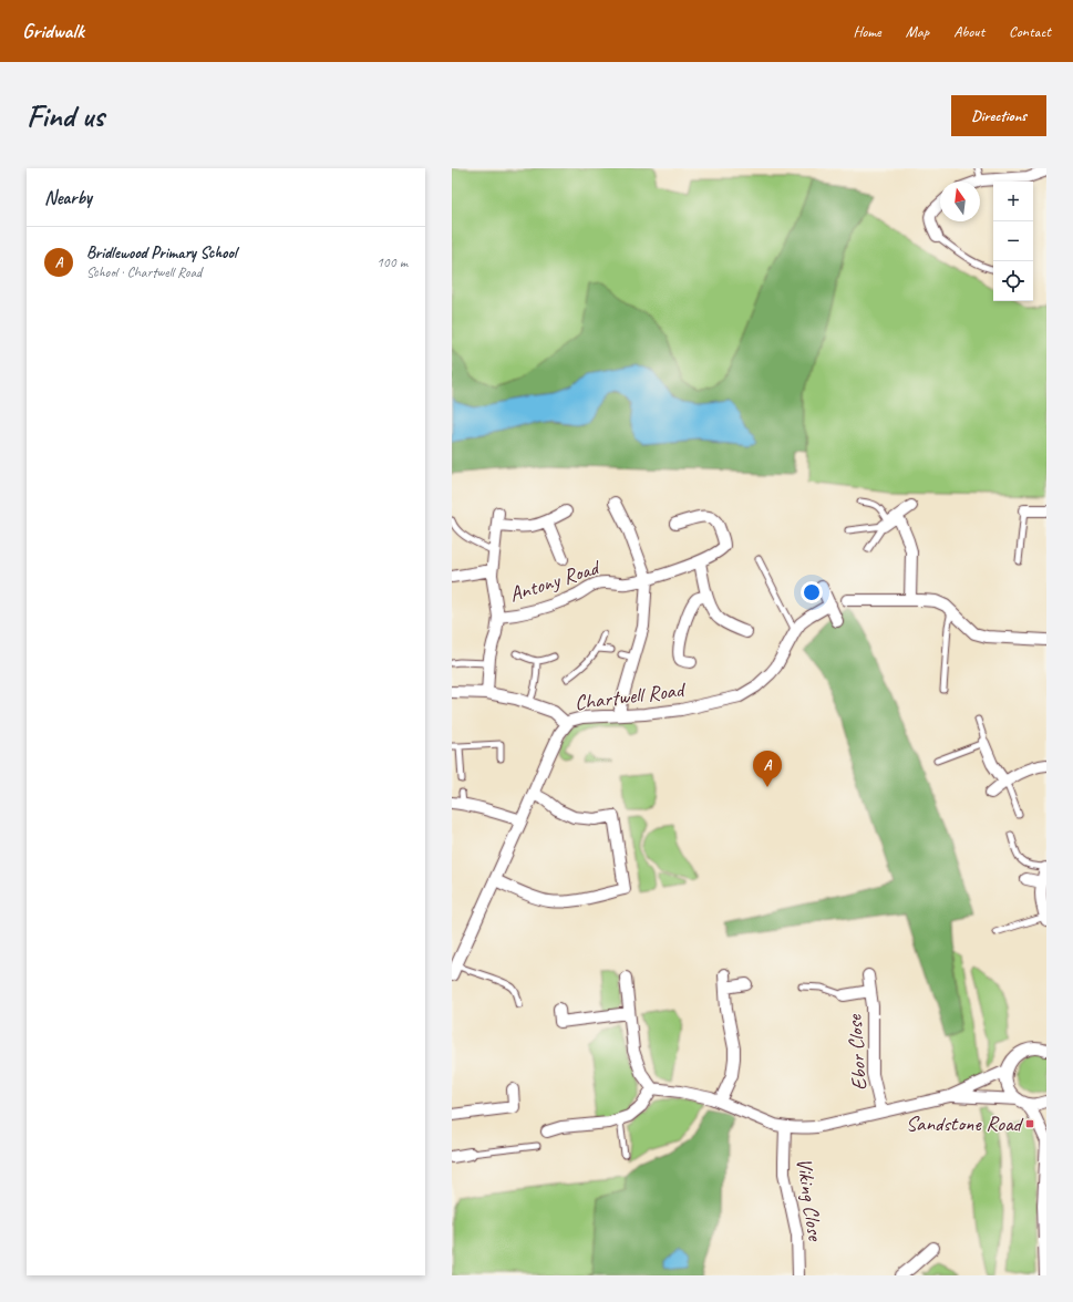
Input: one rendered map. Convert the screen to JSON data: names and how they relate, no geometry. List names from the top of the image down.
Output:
{
  "streets": {
    "street": [
      "Antony Road",
      "Chartwell Road",
      "Ebor Close",
      "Viking Close"
    ]
  },
  "places": {
    "transit": ["Sandstone Road"]
  },
  "north": "top",
  "page": {
    "header": "Gridwalk",
    "nav": [
      "Home",
      "Map",
      "About",
      "Contact"
    ],
    "buttons": "Directions",
    "title": "Find us",
    "heading": "Nearby",
    "map_buttons": ["+", "−"],
    "list": [
      {
        "mark": "A",
        "name": "Bridlewood Primary School",
        "note": "School · Chartwell Road",
        "value": "100 m"
      }
    ],
    "pins": "A"
  }
}
